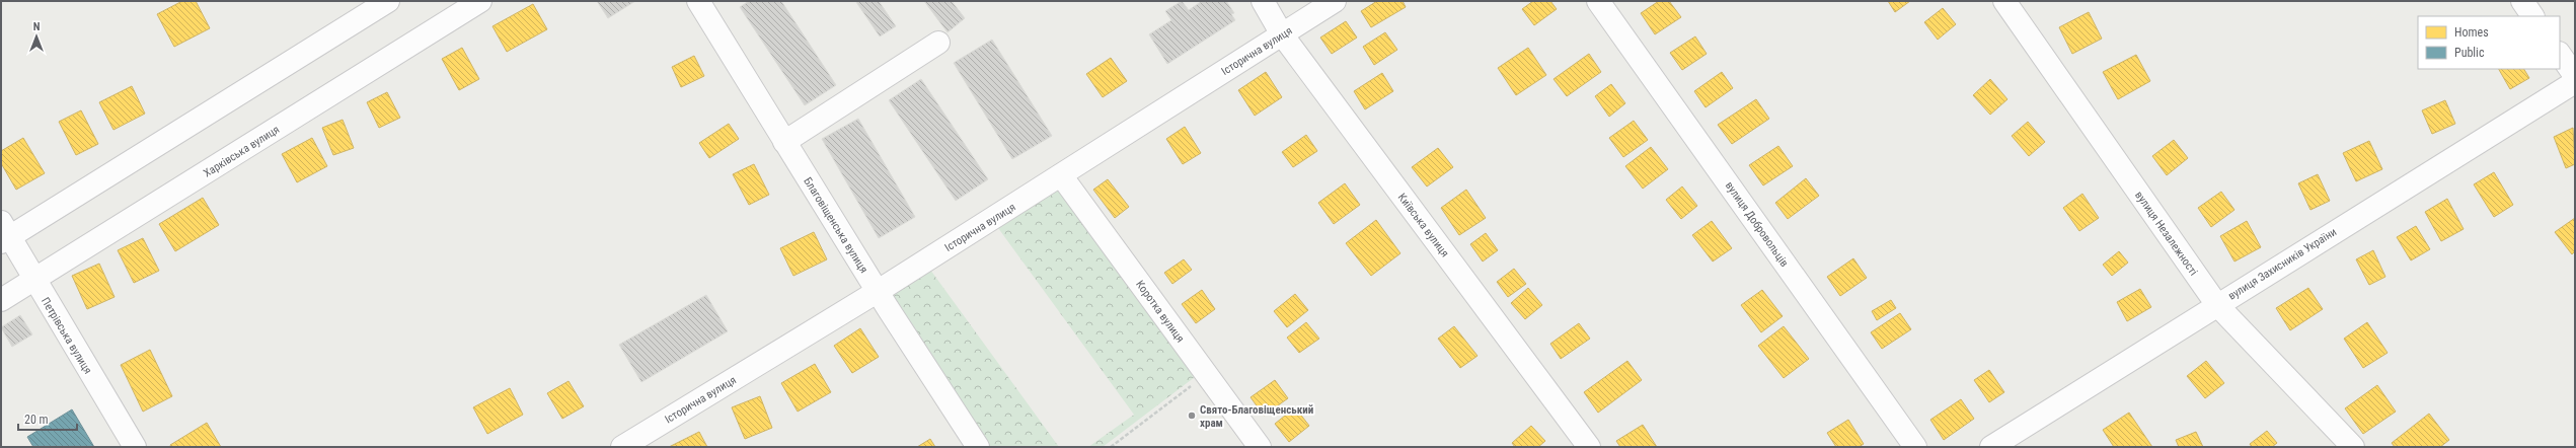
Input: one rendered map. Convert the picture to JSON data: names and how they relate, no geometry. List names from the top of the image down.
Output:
{
  "streets": {
    "street": [
      "Історична вулиця",
      "Харківська вулиця",
      "вулиця Добровольців",
      "Благовіщенська вулиця",
      "Київська вулиця",
      "вулиця Незалежності",
      "вулиця Захисників України",
      "Коротка вулиця",
      "Петрівська вулиця"
    ]
  },
  "crossings": [
    ["Історична вулиця", "Благовіщенська вулиця"],
    ["Історична вулиця", "Київська вулиця"],
    ["Історична вулиця", "Коротка вулиця"],
    ["Харківська вулиця", "Петрівська вулиця"],
    ["вулиця Незалежності", "вулиця Захисників України"]
  ],
  "places": ["Свято-Благовіщенський храм"],
  "legend": ["Homes", "Public"],
  "scale_bar": "20 m",
  "north": "top"
}
